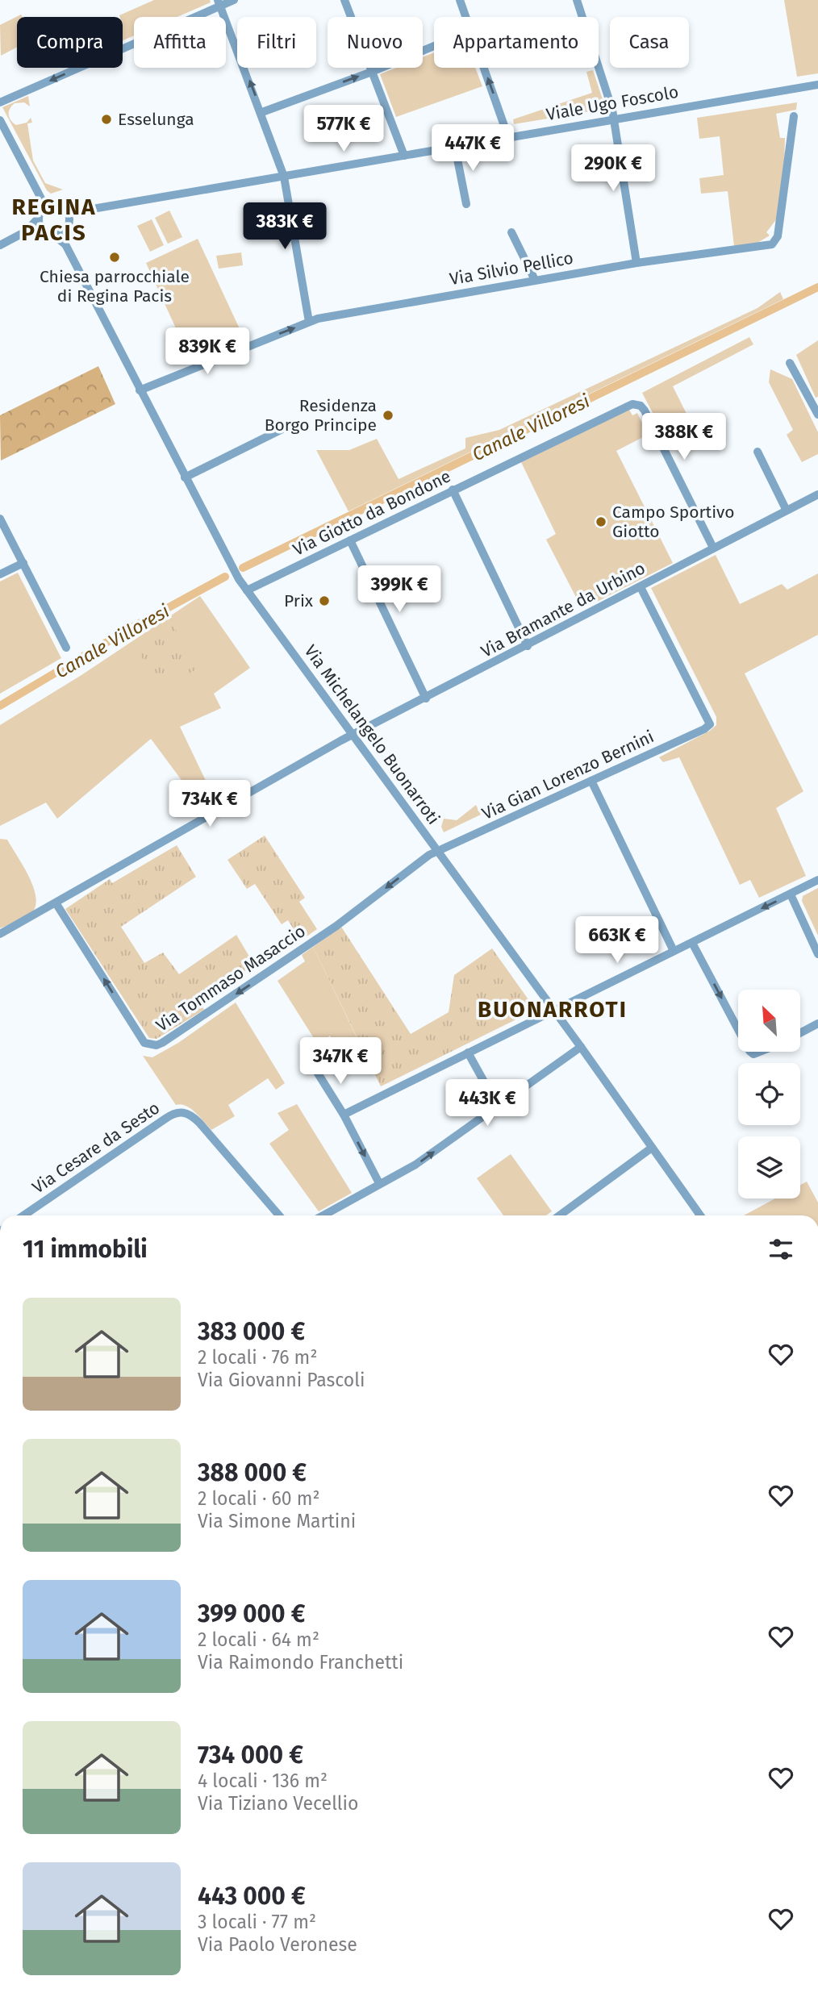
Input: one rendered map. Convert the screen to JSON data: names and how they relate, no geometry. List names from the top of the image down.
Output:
{
  "streets": {
    "street": [
      "Viale Ugo Foscolo",
      "Via Silvio Pellico",
      "Via Giotto da Bondone",
      "Via Bramante da Urbino",
      "Via Michelangelo Buonarroti",
      "Via Gian Lorenzo Bernini",
      "Via Tommaso Masaccio",
      "Via Cesare da Sesto"
    ]
  },
  "crossings": [
    ["Viale Ugo Foscolo", "Via Michelangelo Buonarroti"],
    ["Via Silvio Pellico", "Via Michelangelo Buonarroti"],
    ["Via Giotto da Bondone", "Via Bramante da Urbino"],
    ["Via Giotto da Bondone", "Via Michelangelo Buonarroti"],
    ["Via Bramante da Urbino", "Via Michelangelo Buonarroti"],
    ["Via Bramante da Urbino", "Via Gian Lorenzo Bernini"],
    ["Via Bramante da Urbino", "Via Tommaso Masaccio"],
    ["Via Michelangelo Buonarroti", "Via Gian Lorenzo Bernini"],
    ["Via Michelangelo Buonarroti", "Via Tommaso Masaccio"],
    ["Via Gian Lorenzo Bernini", "Via Tommaso Masaccio"]
  ],
  "districts": ["REGINA PACIS", "BUONARROTI"],
  "water": ["Canale Villoresi"],
  "places": [
    "Esselunga",
    "Chiesa parrocchiale di Regina Pacis",
    "Residenza Borgo Principe",
    "Campo Sportivo Giotto",
    "Prix"
  ],
  "north": "top left",
  "page": {
    "chip": [
      "Compra",
      "Affitta",
      "Filtri",
      "Nuovo",
      "Appartamento",
      "Casa"
    ],
    "price": [
      "577K €",
      "447K €",
      "290K €",
      "383K €",
      "839K €",
      "388K €",
      "399K €",
      "734K €",
      "663K €",
      "347K €",
      "443K €"
    ],
    "heading": "11 immobili",
    "list": [
      {
        "name": "383 000 €",
        "note": "2 locali · 76 m² · Via Giovanni Pascoli"
      },
      {
        "name": "388 000 €",
        "note": "2 locali · 60 m² · Via Simone Martini"
      },
      {
        "name": "399 000 €",
        "note": "2 locali · 64 m² · Via Raimondo Franchetti"
      },
      {
        "name": "734 000 €",
        "note": "4 locali · 136 m² · Via Tiziano Vecellio"
      },
      {
        "name": "443 000 €",
        "note": "3 locali · 77 m² · Via Paolo Veronese"
      }
    ]
  }
}
